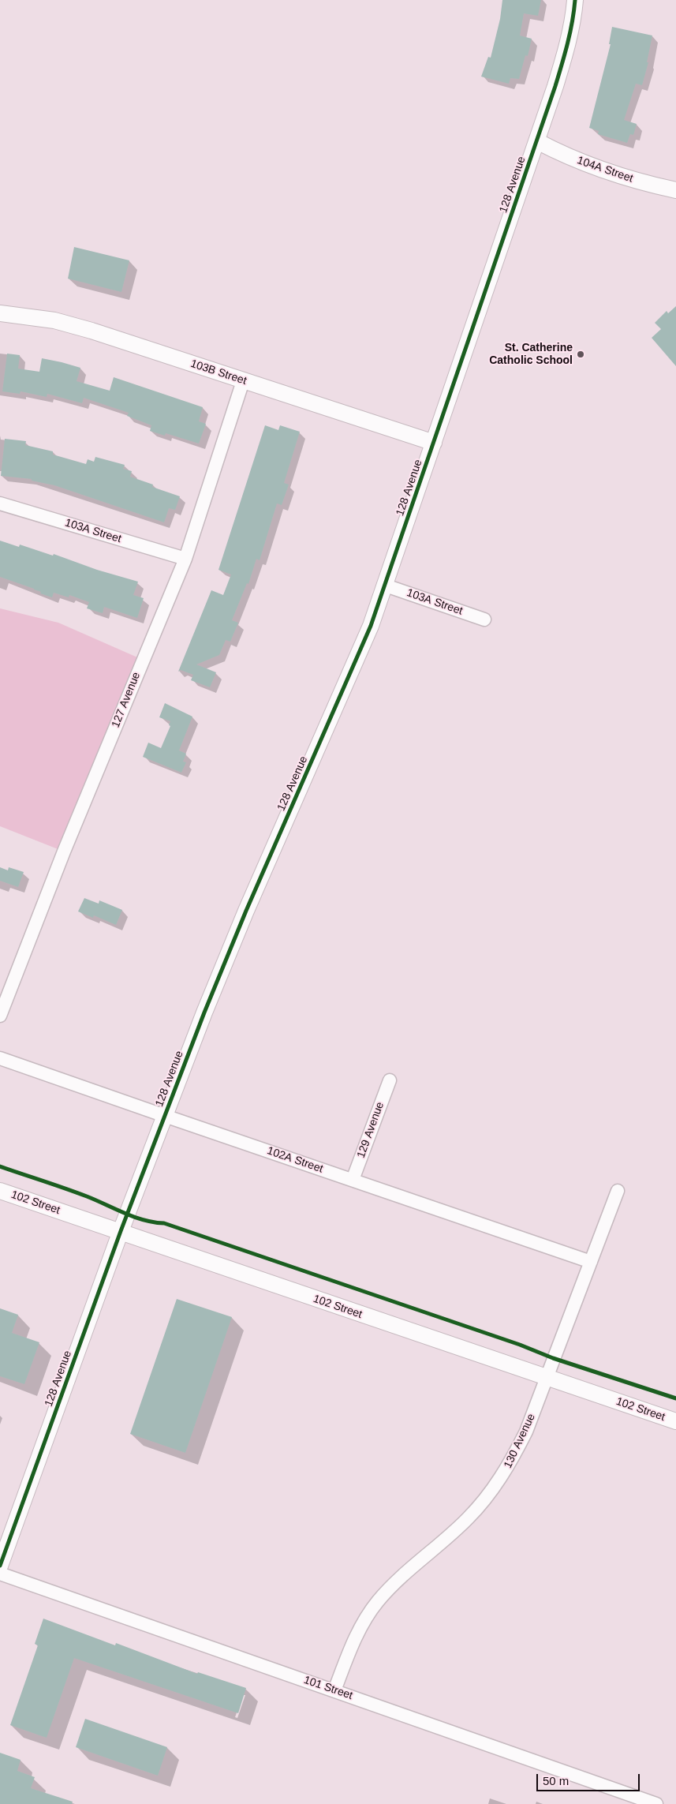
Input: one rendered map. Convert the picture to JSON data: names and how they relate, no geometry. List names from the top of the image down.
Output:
{
  "streets": {
    "street": [
      "104A Street",
      "128 Avenue",
      "103B Street",
      "103A Street",
      "127 Avenue",
      "129 Avenue",
      "102A Street",
      "102 Street",
      "130 Avenue",
      "101 Street"
    ]
  },
  "crossings": [
    ["104A Street", "128 Avenue"],
    ["128 Avenue", "103B Street"],
    ["128 Avenue", "103A Street"],
    ["128 Avenue", "102A Street"],
    ["128 Avenue", "102 Street"],
    ["103B Street", "127 Avenue"],
    ["103A Street", "127 Avenue"],
    ["129 Avenue", "102A Street"],
    ["102A Street", "130 Avenue"],
    ["102 Street", "130 Avenue"],
    ["130 Avenue", "101 Street"]
  ],
  "places": ["St. Catherine Catholic School"],
  "scale_bar": "50 m"
}
